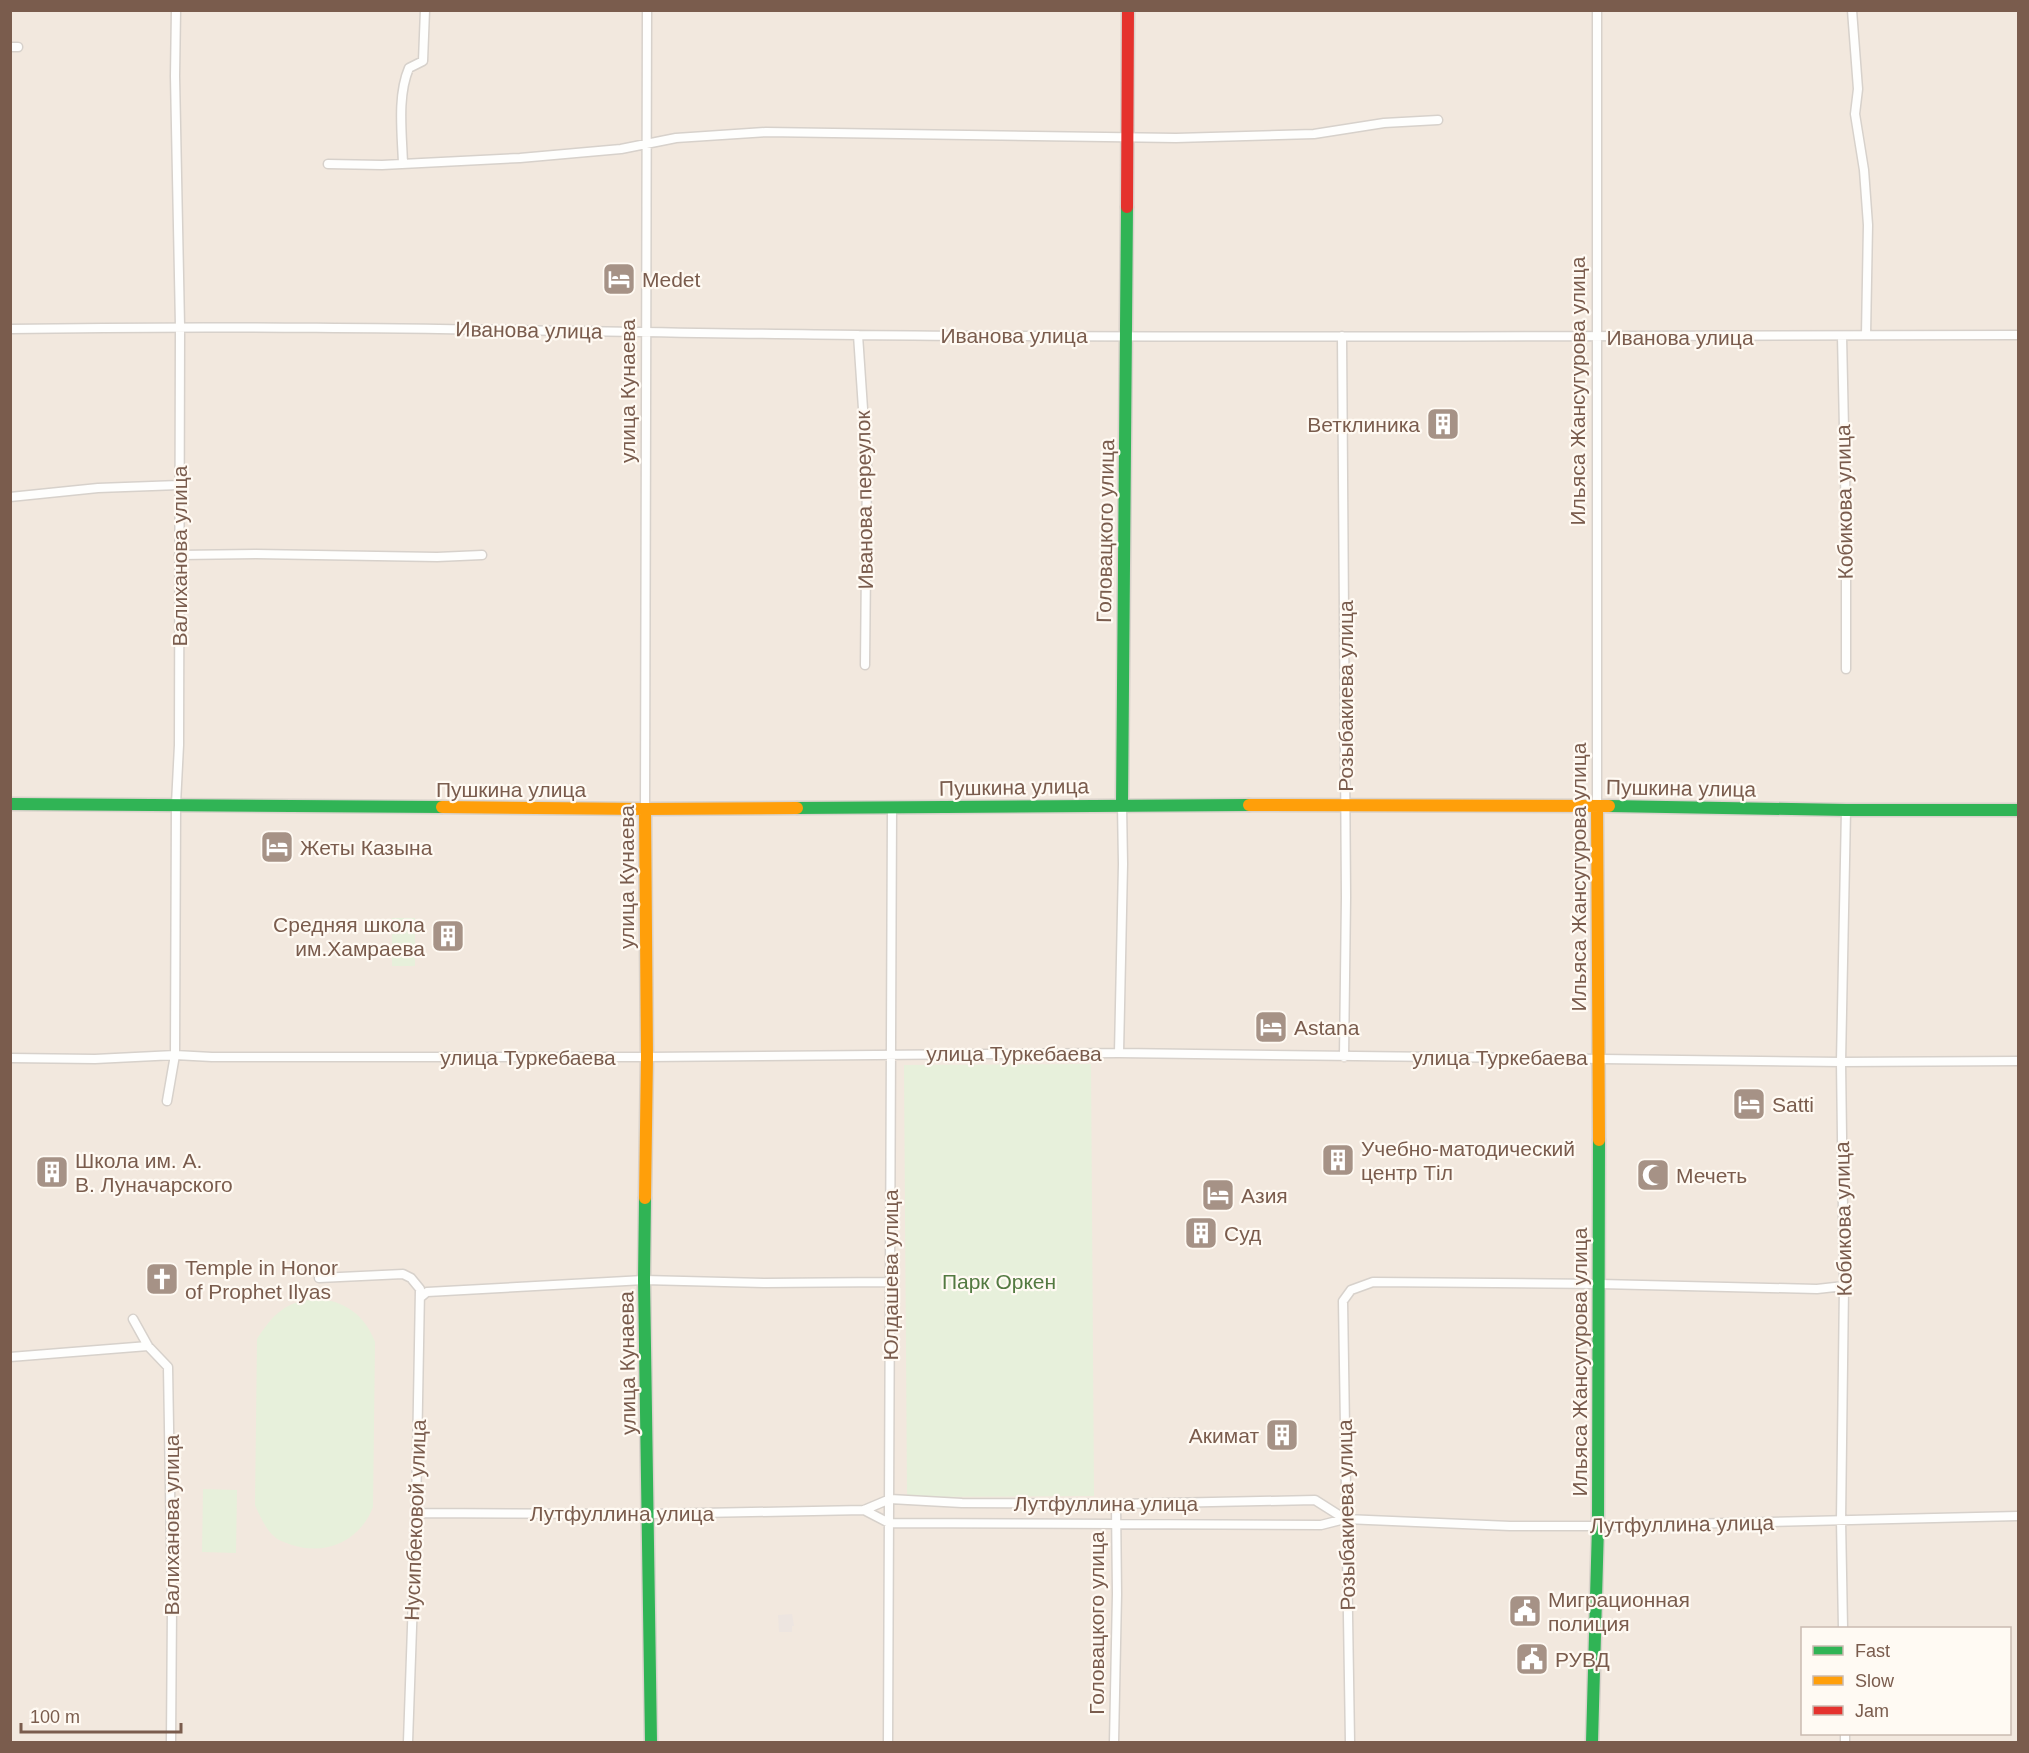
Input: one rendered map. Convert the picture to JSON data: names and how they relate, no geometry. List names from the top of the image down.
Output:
{
  "streets": {
    "main road": [
      "улица Кунаева",
      "Ильяса Жансугурова улица",
      "Головацкого улица",
      "Пушкина улица"
    ],
    "street": [
      "Иванова улица",
      "Иванова переулок",
      "Кобикова улица",
      "Валиханова улица",
      "Розыбакиева улица",
      "улица Туркебаева",
      "Юлдашева улица",
      "Лутфуллина улица",
      "Нусипбековой улица"
    ]
  },
  "crossings": [
    ["Иванова улица", "улица Кунаева"],
    ["Иванова улица", "Ильяса Жансугурова улица"],
    ["Иванова улица", "Иванова переулок"],
    ["Иванова улица", "Кобикова улица"],
    ["Иванова улица", "Головацкого улица"],
    ["Иванова улица", "Валиханова улица"],
    ["Иванова улица", "Розыбакиева улица"],
    ["улица Кунаева", "Пушкина улица"],
    ["улица Кунаева", "улица Туркебаева"],
    ["улица Кунаева", "Лутфуллина улица"],
    ["Ильяса Жансугурова улица", "Розыбакиева улица"],
    ["Ильяса Жансугурова улица", "Пушкина улица"],
    ["Ильяса Жансугурова улица", "улица Туркебаева"],
    ["Ильяса Жансугурова улица", "Лутфуллина улица"],
    ["Кобикова улица", "Пушкина улица"],
    ["Кобикова улица", "улица Туркебаева"],
    ["Кобикова улица", "Лутфуллина улица"],
    ["Головацкого улица", "Пушкина улица"],
    ["Головацкого улица", "улица Туркебаева"],
    ["Головацкого улица", "Лутфуллина улица"],
    ["Валиханова улица", "Пушкина улица"],
    ["Валиханова улица", "улица Туркебаева"],
    ["Розыбакиева улица", "Пушкина улица"],
    ["Розыбакиева улица", "улица Туркебаева"],
    ["Розыбакиева улица", "Лутфуллина улица"],
    ["Пушкина улица", "Юлдашева улица"],
    ["улица Туркебаева", "Юлдашева улица"],
    ["Юлдашева улица", "Лутфуллина улица"],
    ["Лутфуллина улица", "Нусипбековой улица"]
  ],
  "parks": ["Парк Оркен"],
  "places": {
    "hotel": [
      "Medet",
      "Жеты Казына",
      "Astana",
      "Satti",
      "Азия"
    ],
    "building": [
      "Ветклиника",
      "Средняя школа им.Хамраева",
      "Учебно-матодический центр Тіл",
      "Школа им. А. В. Луначарского",
      "Суд",
      "Акимат"
    ],
    "mosque": ["Мечеть"],
    "church": ["Temple in Honor of Prophet Ilyas"],
    "public building": ["Миграционная полиция", "РУВД"]
  },
  "legend": ["Fast", "Slow", "Jam"],
  "scale_bar": "100 m"
}
